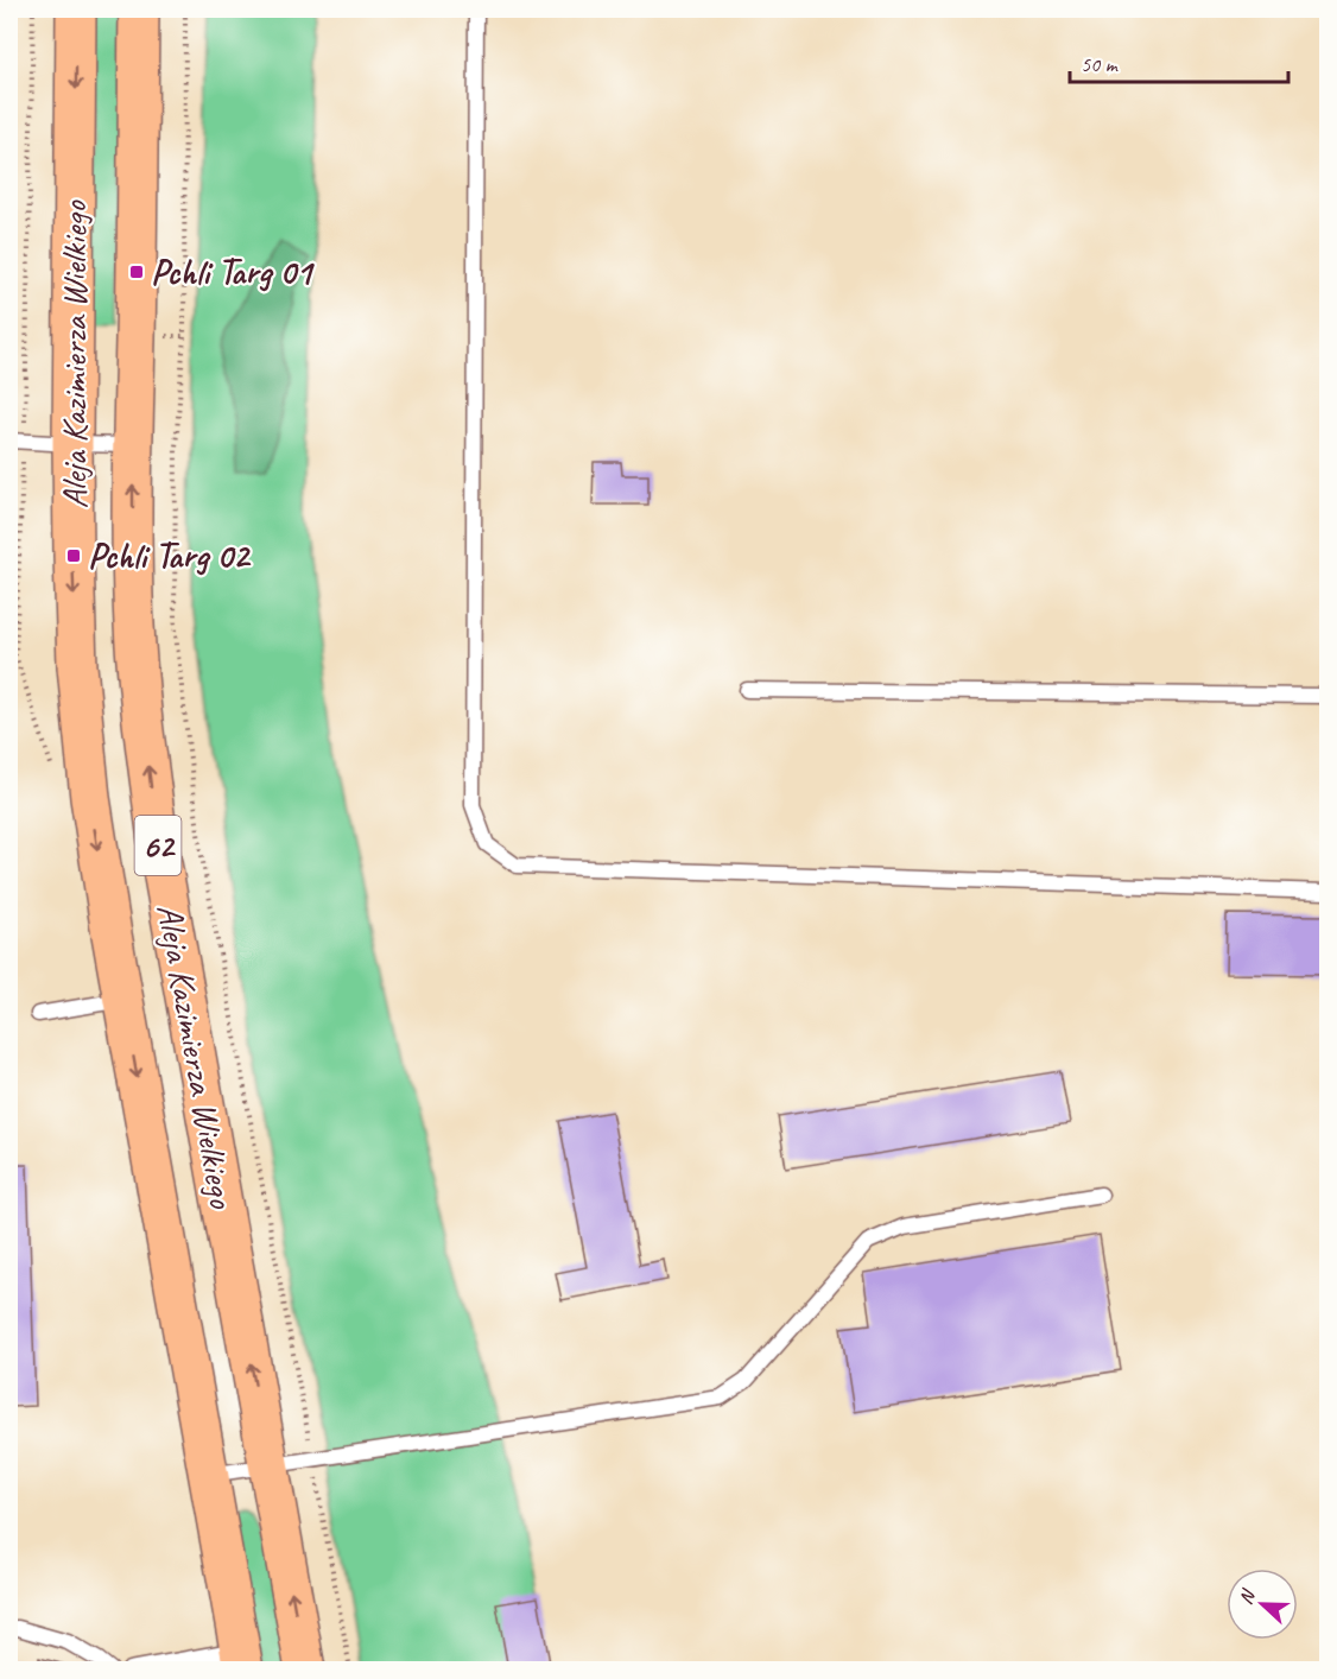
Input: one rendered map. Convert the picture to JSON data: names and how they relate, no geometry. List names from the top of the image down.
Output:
{
  "streets": {
    "main road": ["Aleja Kazimierza Wielkiego", "62"]
  },
  "places": {
    "transit": ["Pchli Targ 01", "Pchli Targ 02"]
  },
  "scale_bar": "50 m",
  "north": "left"
}
